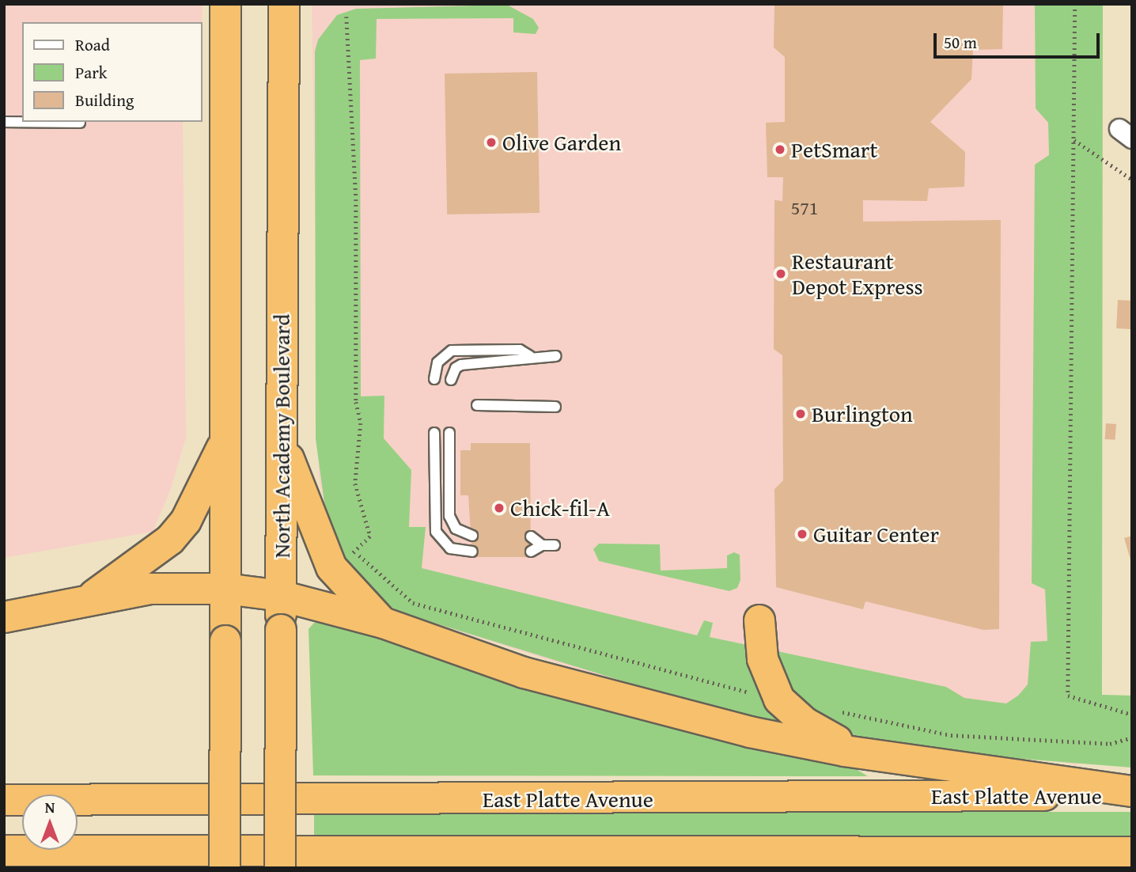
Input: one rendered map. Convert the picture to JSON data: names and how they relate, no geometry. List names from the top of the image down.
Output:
{
  "streets": {
    "highway": ["North Academy Boulevard", "East Platte Avenue"]
  },
  "places": [
    "Olive Garden",
    "PetSmart",
    "Restaurant Depot Express",
    "Burlington",
    "Chick-fil-A",
    "Guitar Center"
  ],
  "house_numbers": ["571"],
  "legend": ["Road", "Park", "Building"],
  "scale_bar": "50 m",
  "north": "top"
}
